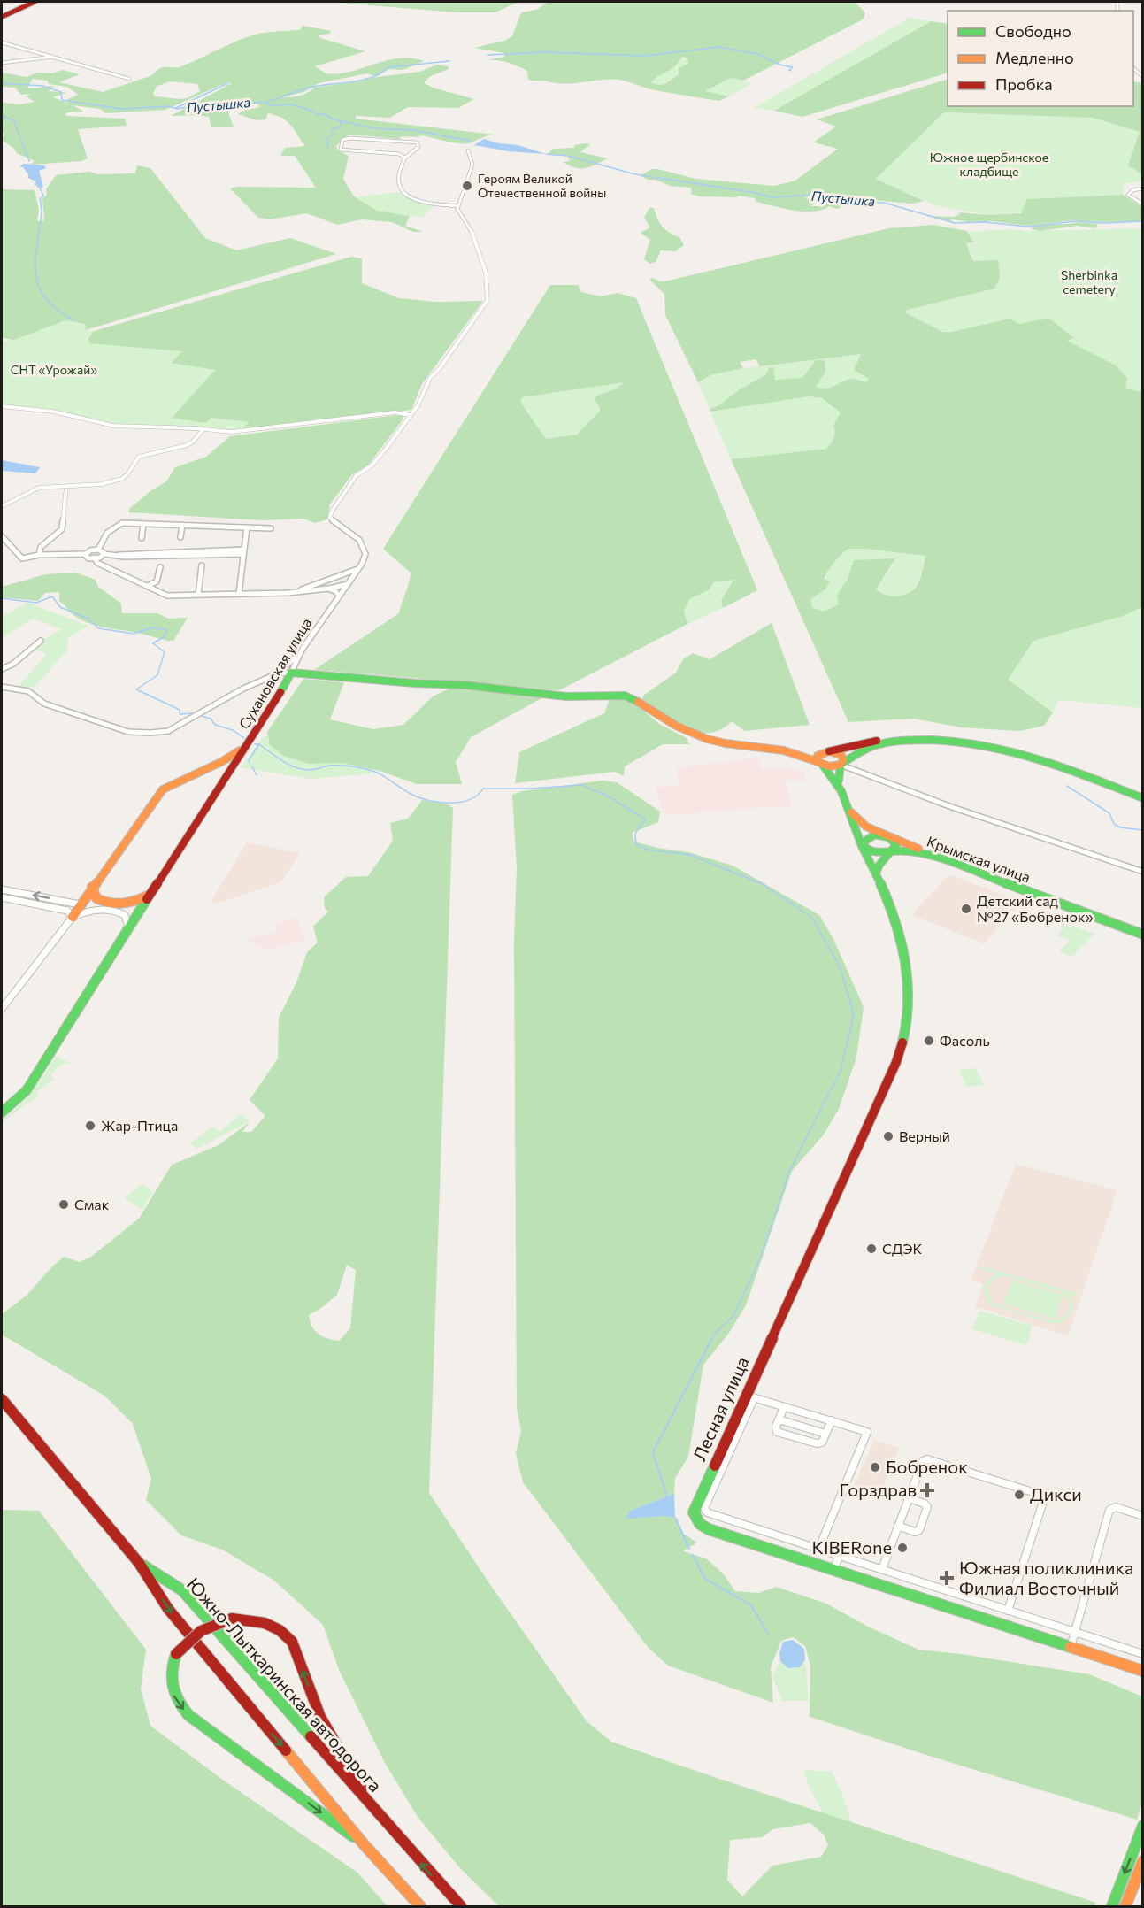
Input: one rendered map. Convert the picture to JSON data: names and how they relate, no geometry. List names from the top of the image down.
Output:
{
  "streets": {
    "street": [
      "Сухановская улица",
      "Крымская улица",
      "Лесная улица",
      "Южно-Лыткаринская автодорога"
    ]
  },
  "crossings": [
    ["Крымская улица", "Лесная улица"]
  ],
  "water": ["Пустышка"],
  "parks": ["Южное щербинское кладбище", "Sherbinka cemetery", "СНТ «Урожай»"],
  "places": {
    "other": [
      "Героям Великой Отечественной войны",
      "Детский сад №27 «Бобренок»",
      "Фасоль",
      "Жар-Птица",
      "Верный",
      "Смак",
      "СДЭК",
      "Бобренок",
      "Дикси",
      "KIBERone"
    ],
    "health": ["Горздрав", "Южная поликлиника Филиал Восточный"]
  },
  "legend": ["Свободно", "Медленно", "Пробка"]
}
